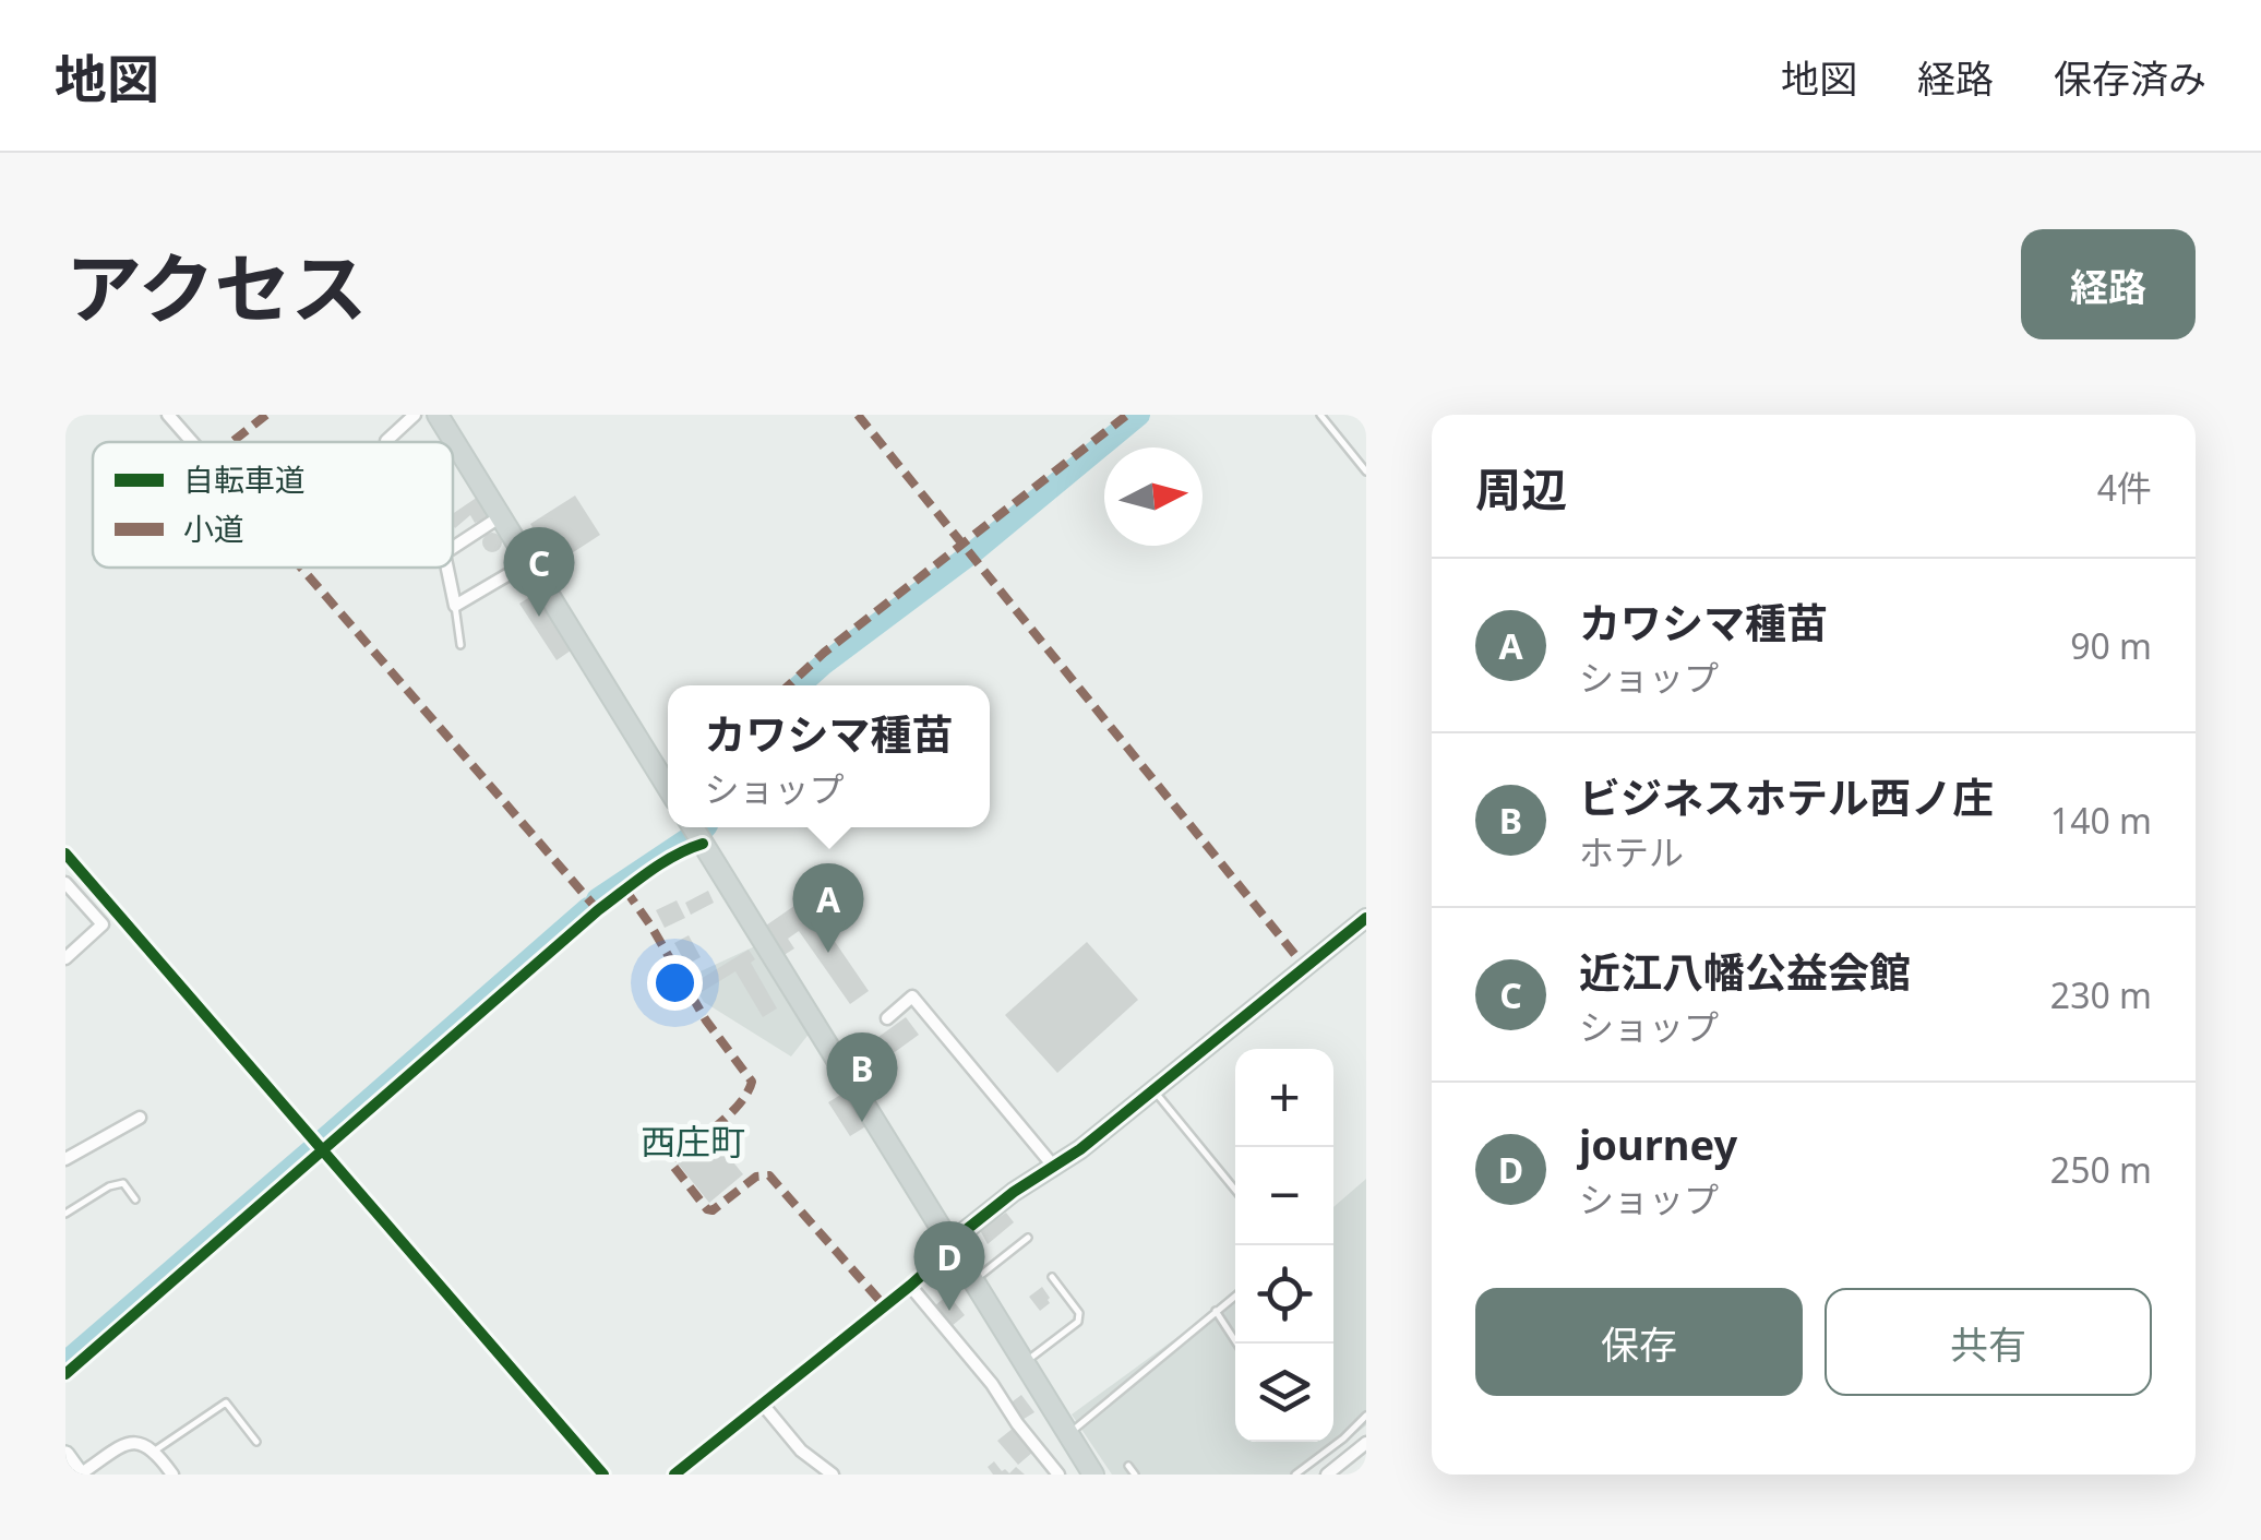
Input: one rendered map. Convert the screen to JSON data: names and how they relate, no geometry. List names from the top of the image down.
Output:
{
  "districts": ["西庄町"],
  "legend": ["自転車道", "小道"],
  "north": "right",
  "page": {
    "header": "地図",
    "nav": ["地図", "経路", "保存済み"],
    "title": "アクセス",
    "buttons": [
      "経路",
      ["保存", "共有"]
    ],
    "heading": ["周辺", "4件"],
    "pins": [
      "C",
      "A",
      "B",
      "D"
    ],
    "list": [
      {
        "mark": "A",
        "name": "カワシマ種苗",
        "note": "ショップ",
        "value": "90 m"
      },
      {
        "mark": "B",
        "name": "ビジネスホテル西ノ庄",
        "note": "ホテル",
        "value": "140 m"
      },
      {
        "mark": "C",
        "name": "近江八幡公益会館",
        "note": "ショップ",
        "value": "230 m"
      },
      {
        "mark": "D",
        "name": "journey",
        "note": "ショップ",
        "value": "250 m"
      }
    ],
    "popup": ["カワシマ種苗", "ショップ"],
    "map_buttons": ["+", "−"]
  }
}
